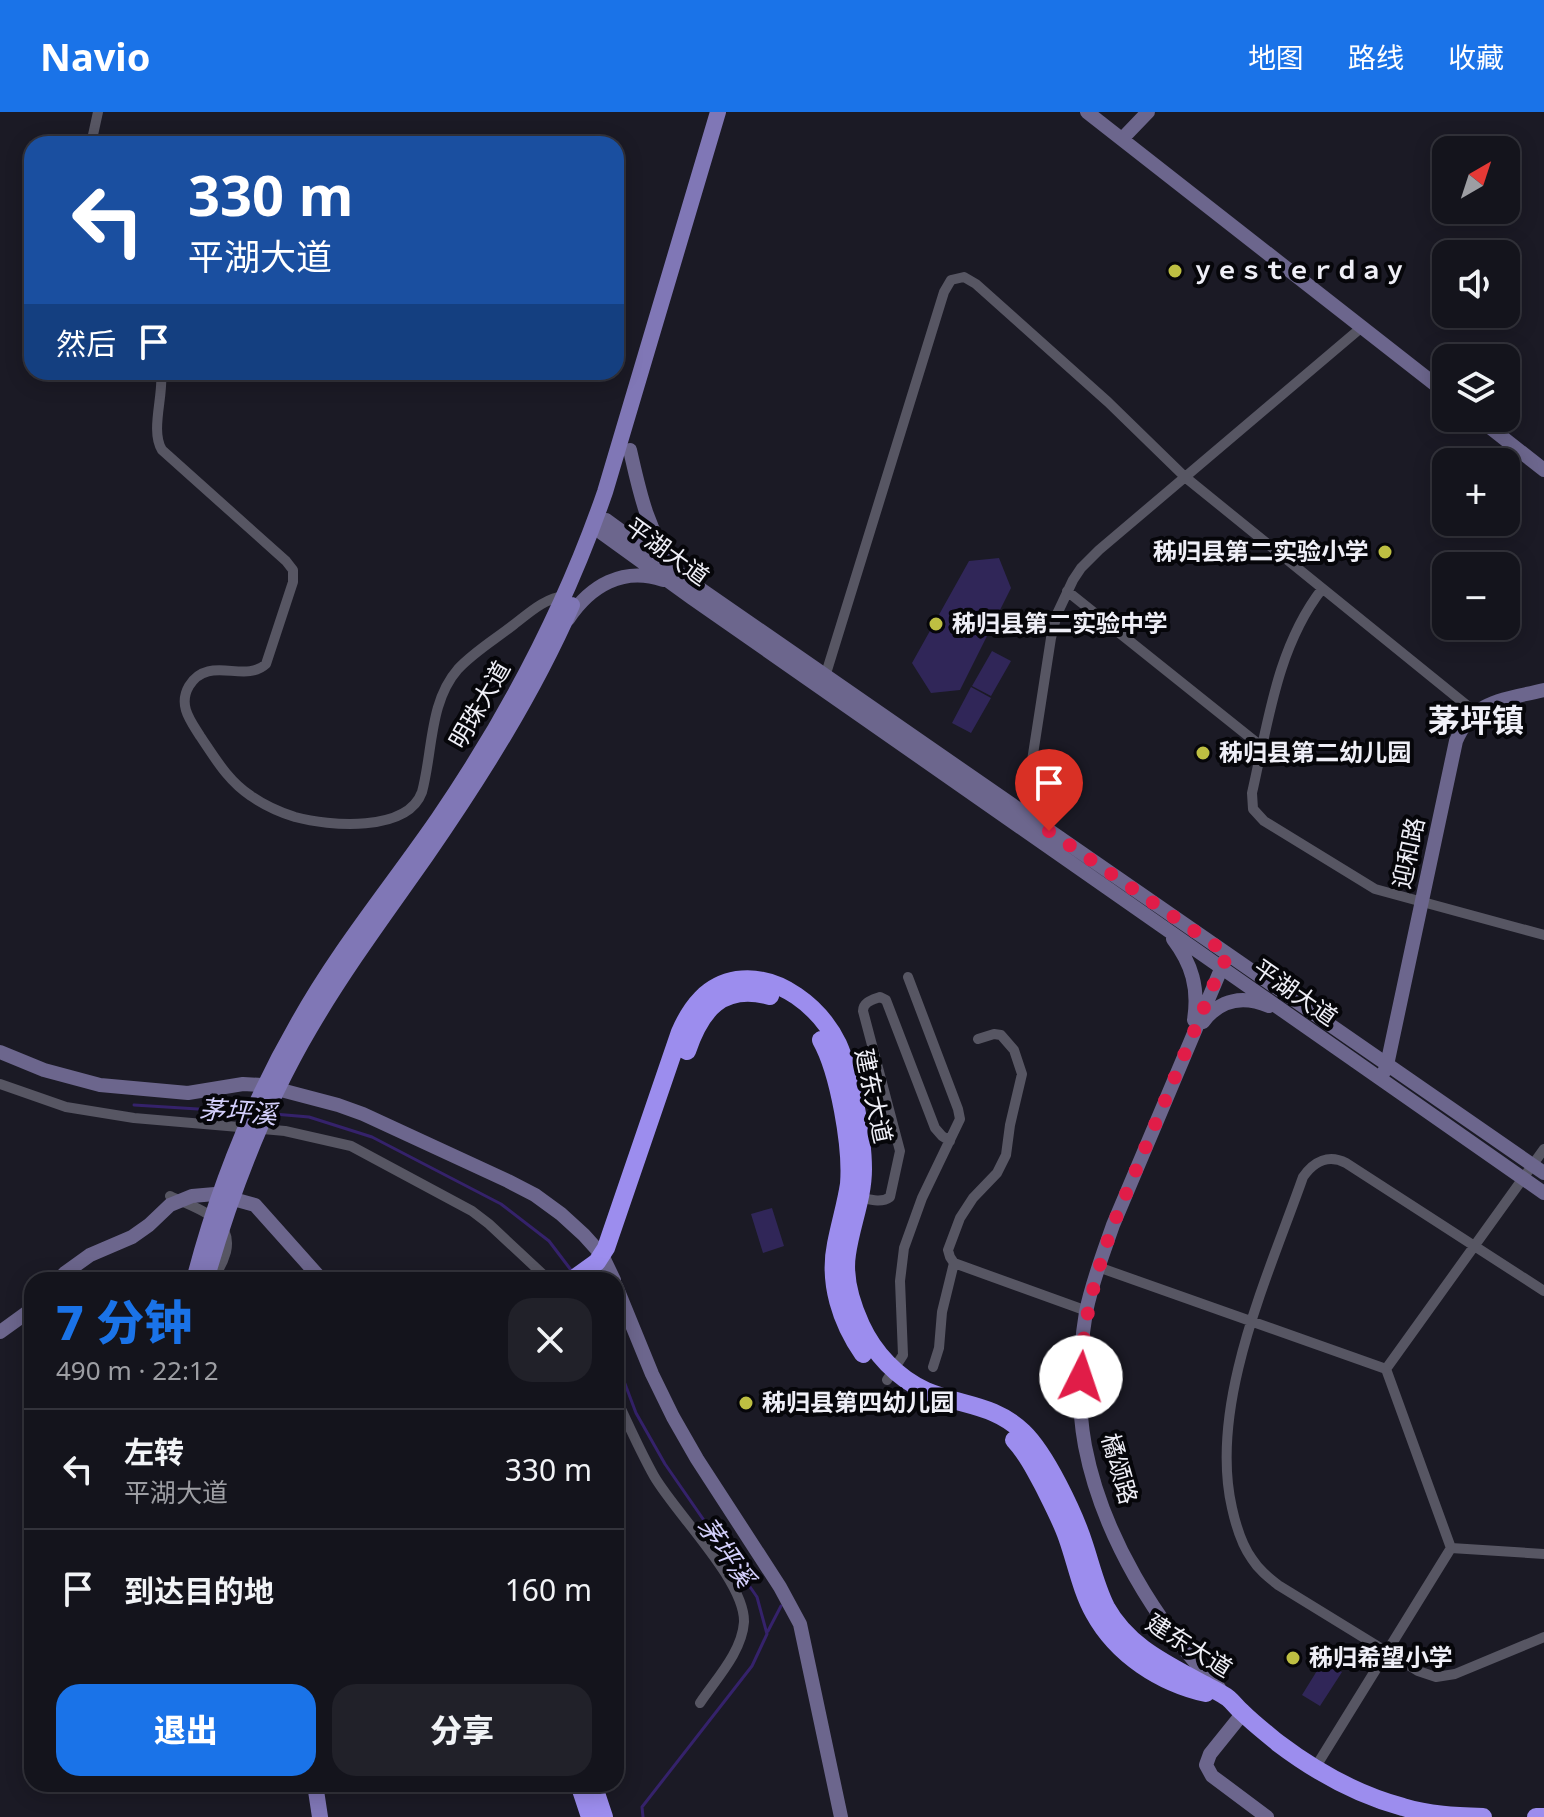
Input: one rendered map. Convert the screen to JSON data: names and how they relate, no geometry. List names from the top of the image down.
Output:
{
  "streets": {
    "highway": ["建东大道", "橘颂路"],
    "main road": ["平湖大道", "明珠大道", "迎和路"]
  },
  "crossings": [
    ["平湖大道", "明珠大道"],
    ["平湖大道", "迎和路"],
    ["平湖大道", "橘颂路"],
    ["建东大道", "橘颂路"]
  ],
  "districts": ["茅坪镇"],
  "water": ["茅坪溪"],
  "places": [
    "ｙｅｓｔｅｒｄａｙ",
    "秭归县第二实验小学",
    "秭归县第二实验中学",
    "秭归县第二幼儿园",
    "秭归县第四幼儿园",
    "秭归希望小学"
  ],
  "north": "top right",
  "page": {
    "header": "Navio",
    "nav": ["地图", "路线", "收藏"],
    "map_buttons": ["+", "−"],
    "turn": ["330 m", "平湖大道"],
    "then": "然后",
    "heading": ["7 分钟", "490 m · 22:12"],
    "list": [
      {
        "name": "左转",
        "note": "平湖大道",
        "value": "330 m"
      },
      {
        "name": "到达目的地",
        "value": "160 m"
      }
    ],
    "buttons": ["退出", "分享"]
  }
}
